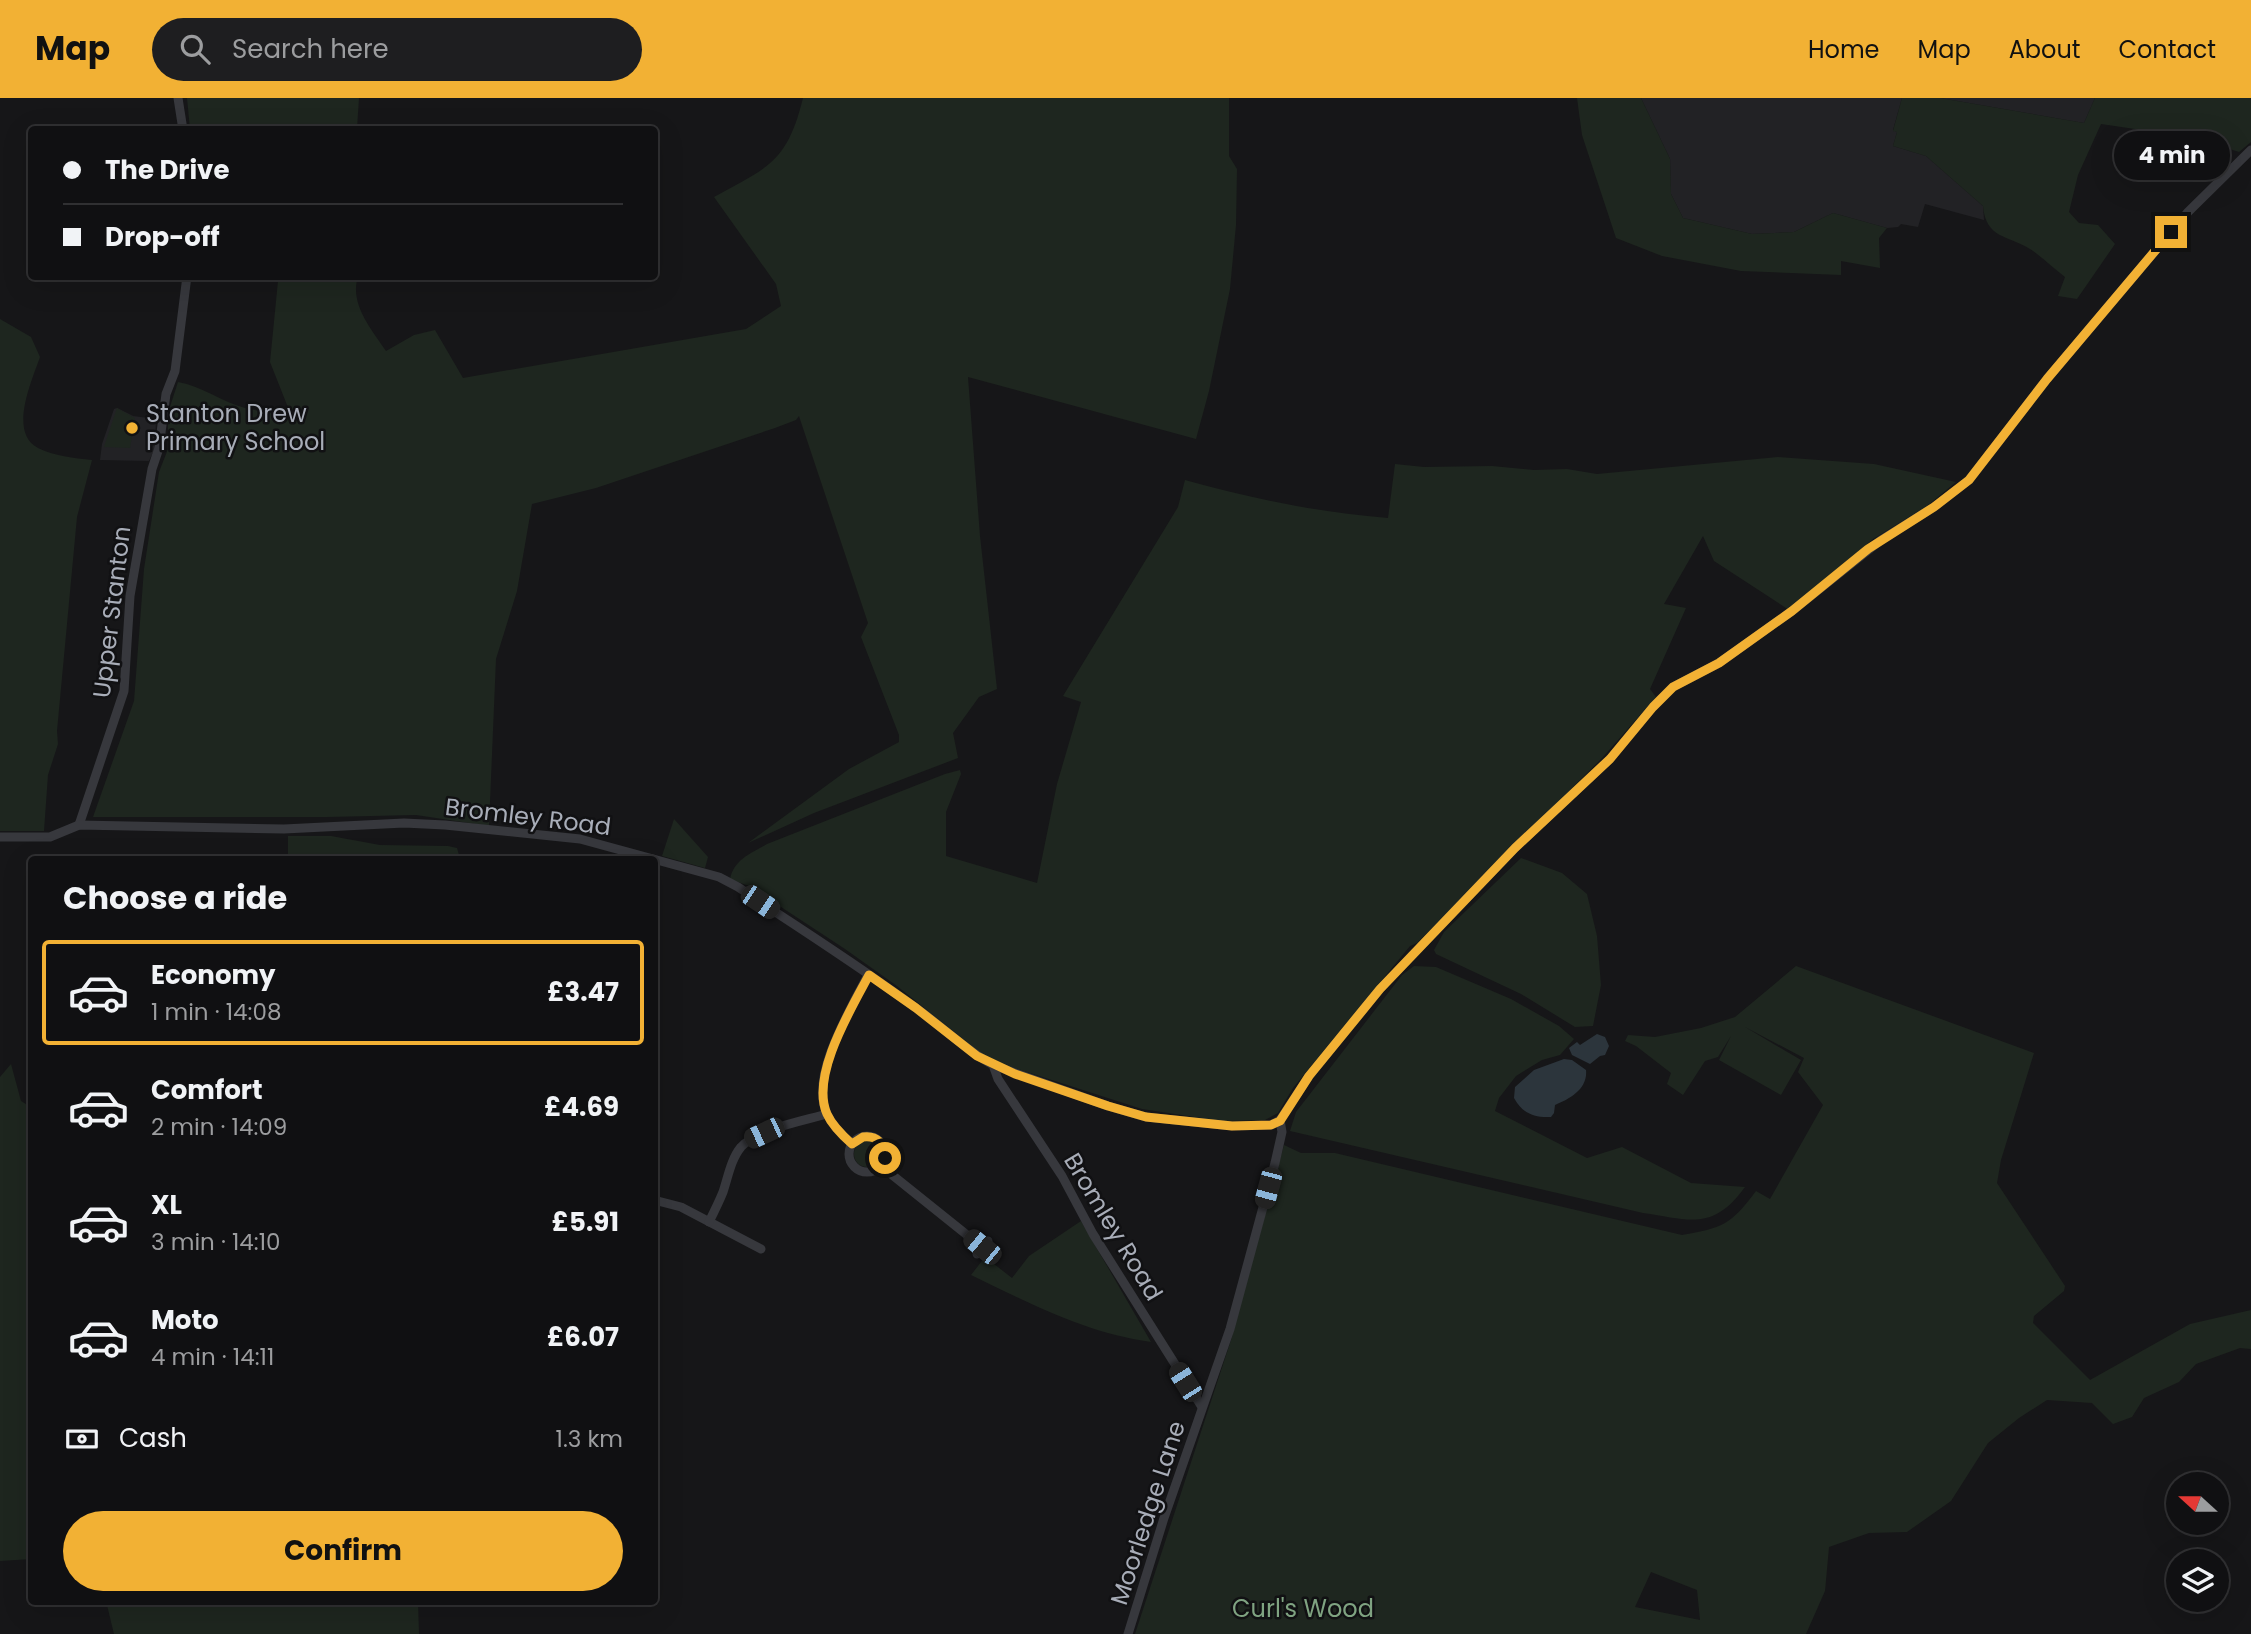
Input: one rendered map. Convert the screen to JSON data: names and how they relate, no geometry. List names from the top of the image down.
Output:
{
  "streets": {
    "street": ["Upper Stanton", "Bromley Road", "Moorledge Lane"]
  },
  "crossings": [
    ["Upper Stanton", "Bromley Road"],
    ["Bromley Road", "Moorledge Lane"]
  ],
  "parks": ["Curl's Wood"],
  "places": ["Stanton Drew Primary School"],
  "north": "left",
  "page": {
    "header": "Map",
    "search": "Search here",
    "nav": [
      "Home",
      "Map",
      "About",
      "Contact"
    ],
    "banner": ["The Drive", "Drop-off"],
    "bubble": "4 min",
    "heading": "Choose a ride",
    "list": [
      {
        "name": "Economy",
        "note": "1 min · 14:08",
        "value": "£3.47"
      },
      {
        "name": "Comfort",
        "note": "2 min · 14:09",
        "value": "£4.69"
      },
      {
        "name": "XL",
        "note": "3 min · 14:10",
        "value": "£5.91"
      },
      {
        "name": "Moto",
        "note": "4 min · 14:11",
        "value": "£6.07"
      }
    ],
    "pay": ["Cash", "1.3 km"],
    "buttons": "Confirm"
  }
}
